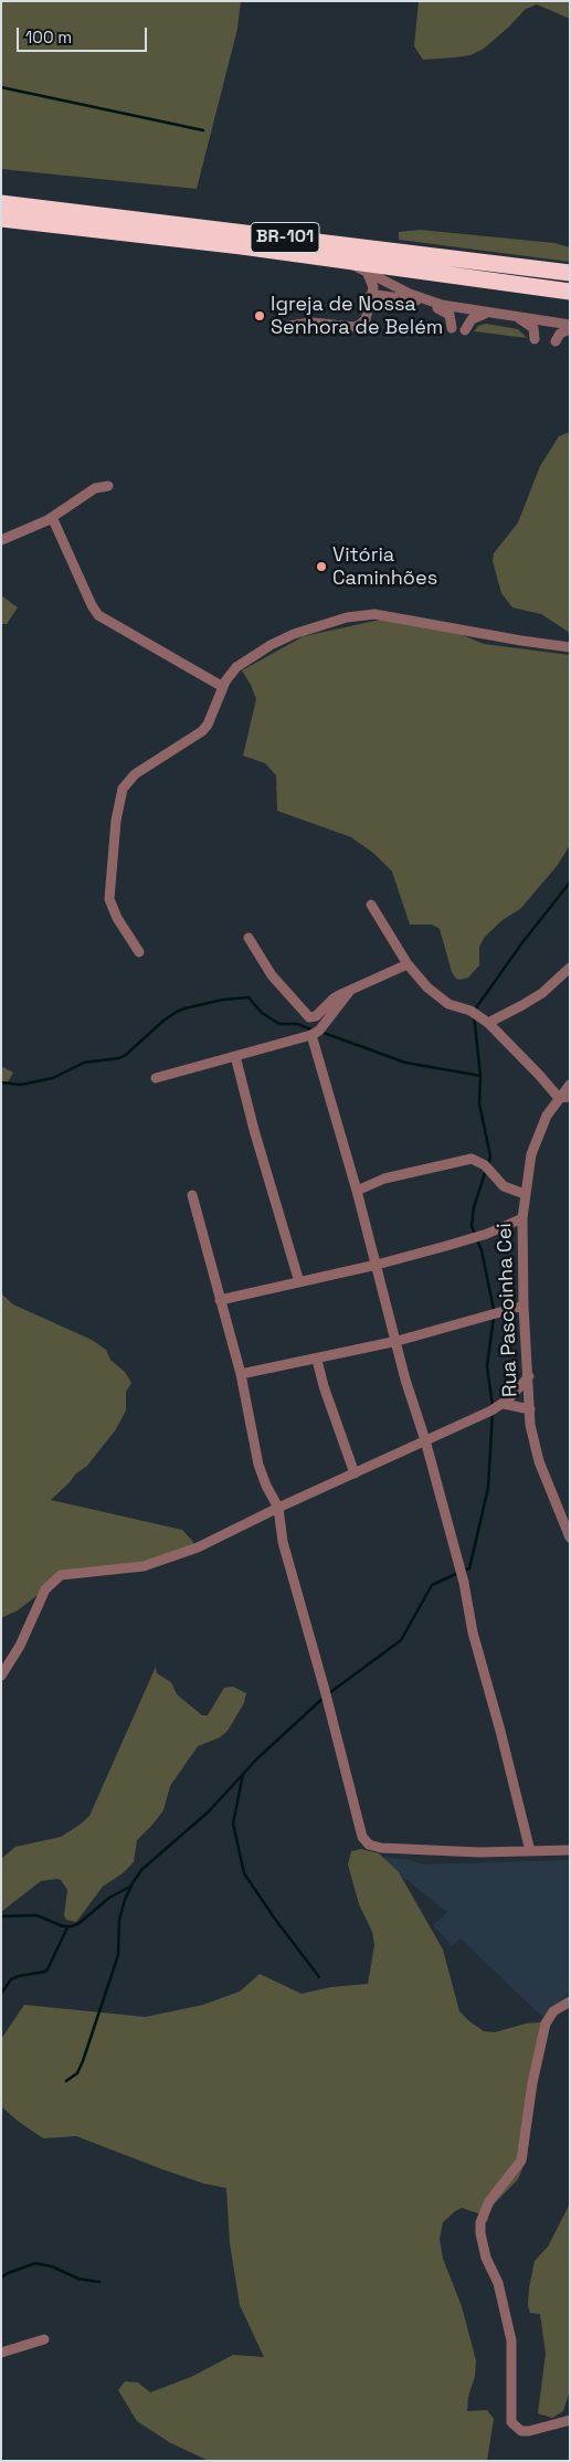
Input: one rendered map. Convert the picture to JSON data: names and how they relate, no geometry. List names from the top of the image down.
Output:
{
  "streets": {
    "highway": ["BR-101"],
    "street": ["Rua Pascoinha Cei"]
  },
  "places": ["Igreja de Nossa Senhora de Belém", "Vitória Caminhões"],
  "scale_bar": "100 m"
}
